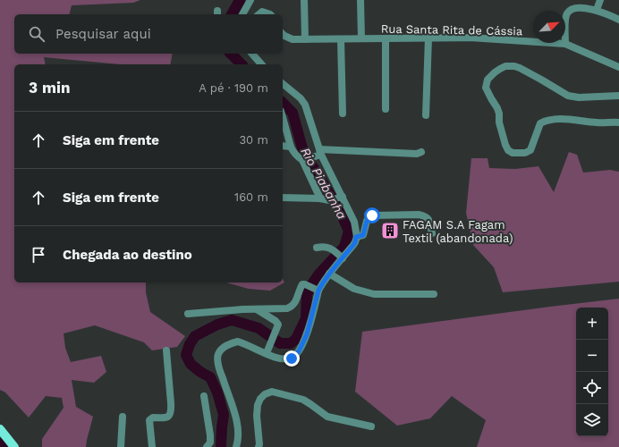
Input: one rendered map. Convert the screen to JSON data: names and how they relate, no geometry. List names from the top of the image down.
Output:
{
  "streets": {
    "street": ["Rua Santa Rita de Cássia"]
  },
  "water": ["Rio Piabanha"],
  "places": {
    "building": ["FAGAM S.A Fagam Textil (abandonada)"]
  },
  "north": "top right",
  "page": {
    "search": "Pesquisar aqui",
    "heading": ["3 min", "A pé · 190 m"],
    "list": [
      ["Siga em frente", "30 m"],
      ["Siga em frente", "160 m"],
      "Chegada ao destino"
    ],
    "map_buttons": ["+", "−"]
  }
}
